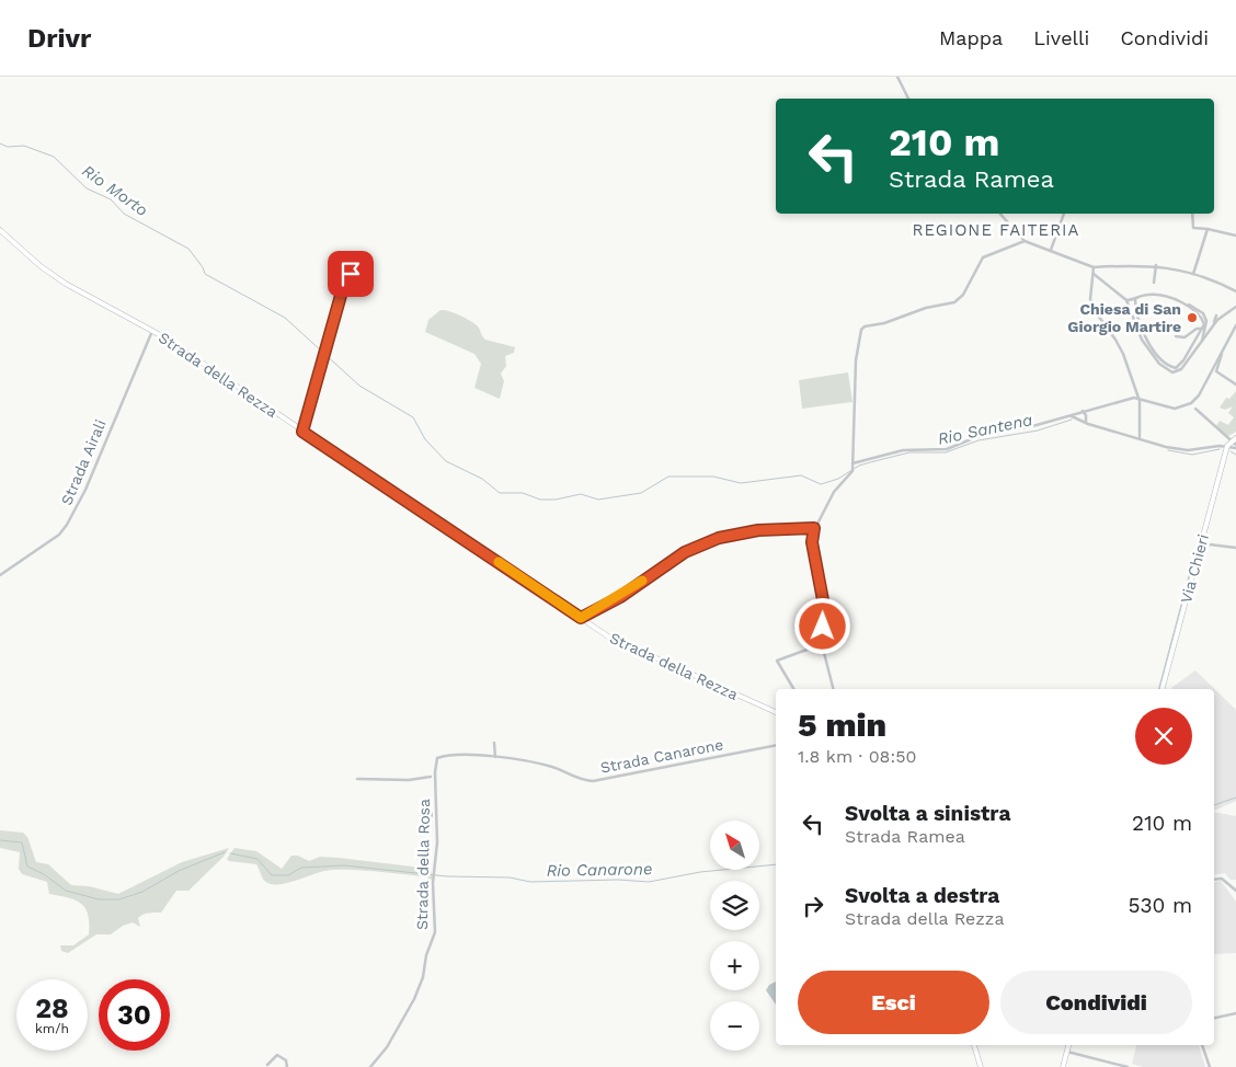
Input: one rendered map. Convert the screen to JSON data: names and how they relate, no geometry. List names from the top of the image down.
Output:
{
  "streets": {
    "main road": ["Strada della Rezza", "Via Chieri"],
    "street": ["Strada Airali", "Strada Canarone", "Strada della Rosa"]
  },
  "crossings": [
    ["Strada della Rezza", "Strada Airali"]
  ],
  "districts": ["REGIONE FAITERIA"],
  "water": ["Rio Morto", "Rio Santena", "Rio Canarone"],
  "places": ["Chiesa di San Giorgio Martire"],
  "north": "top left",
  "page": {
    "header": "Drivr",
    "nav": ["Mappa", "Livelli", "Condividi"],
    "turn": ["210 m", "Strada Ramea"],
    "heading": ["5 min", "1.8 km · 08:50"],
    "list": [
      {
        "name": "Svolta a sinistra",
        "note": "Strada Ramea",
        "value": "210 m"
      },
      {
        "name": "Svolta a destra",
        "note": "Strada della Rezza",
        "value": "530 m"
      }
    ],
    "map_buttons": ["+", "−"],
    "buttons": ["Esci", "Condividi"],
    "speed": "28 km/h",
    "limit": "30"
  }
}
